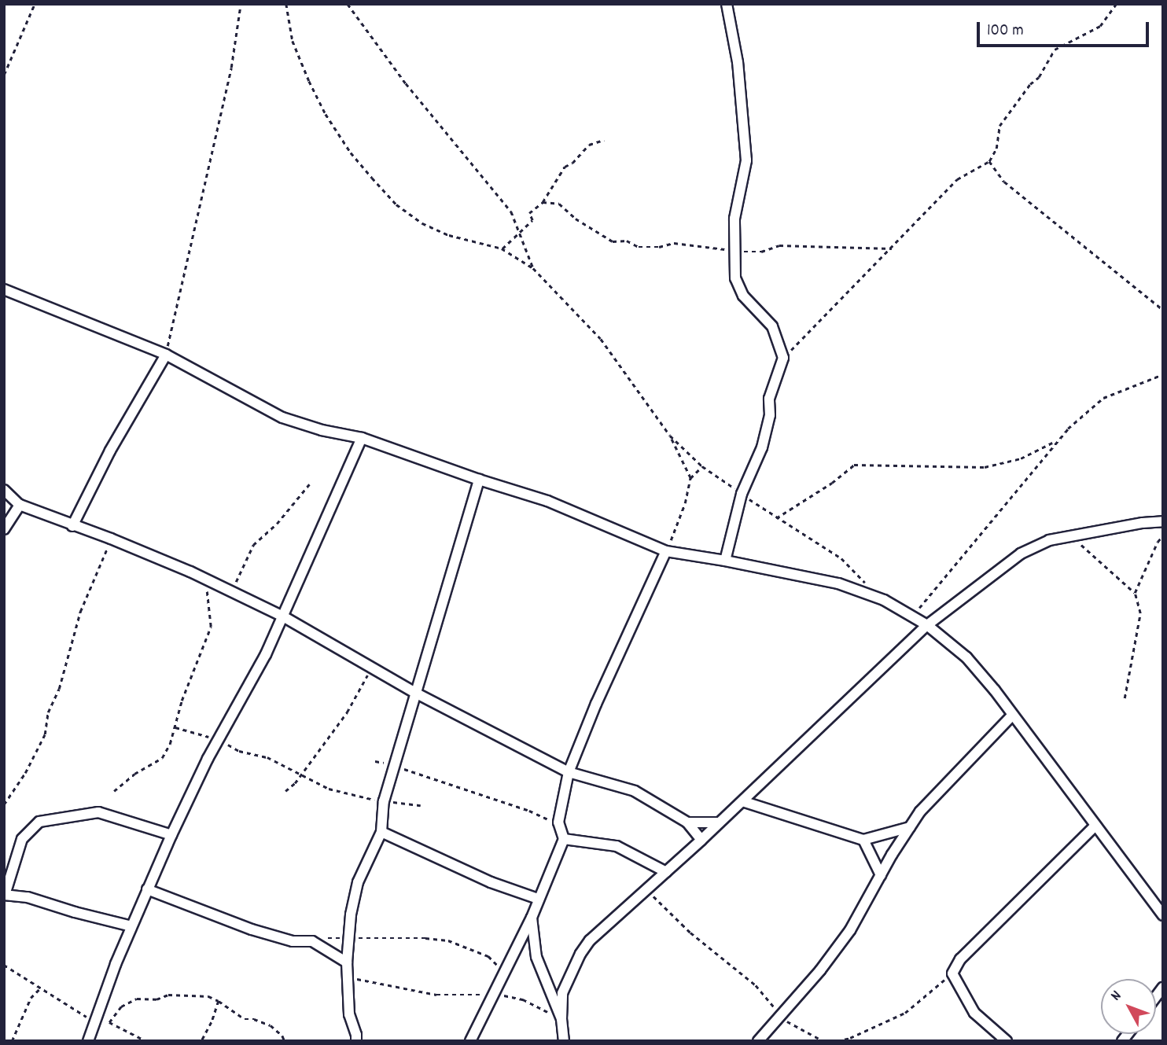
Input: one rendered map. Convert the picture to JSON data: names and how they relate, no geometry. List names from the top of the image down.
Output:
{
  "scale_bar": "100 m",
  "north": "top left"
}
